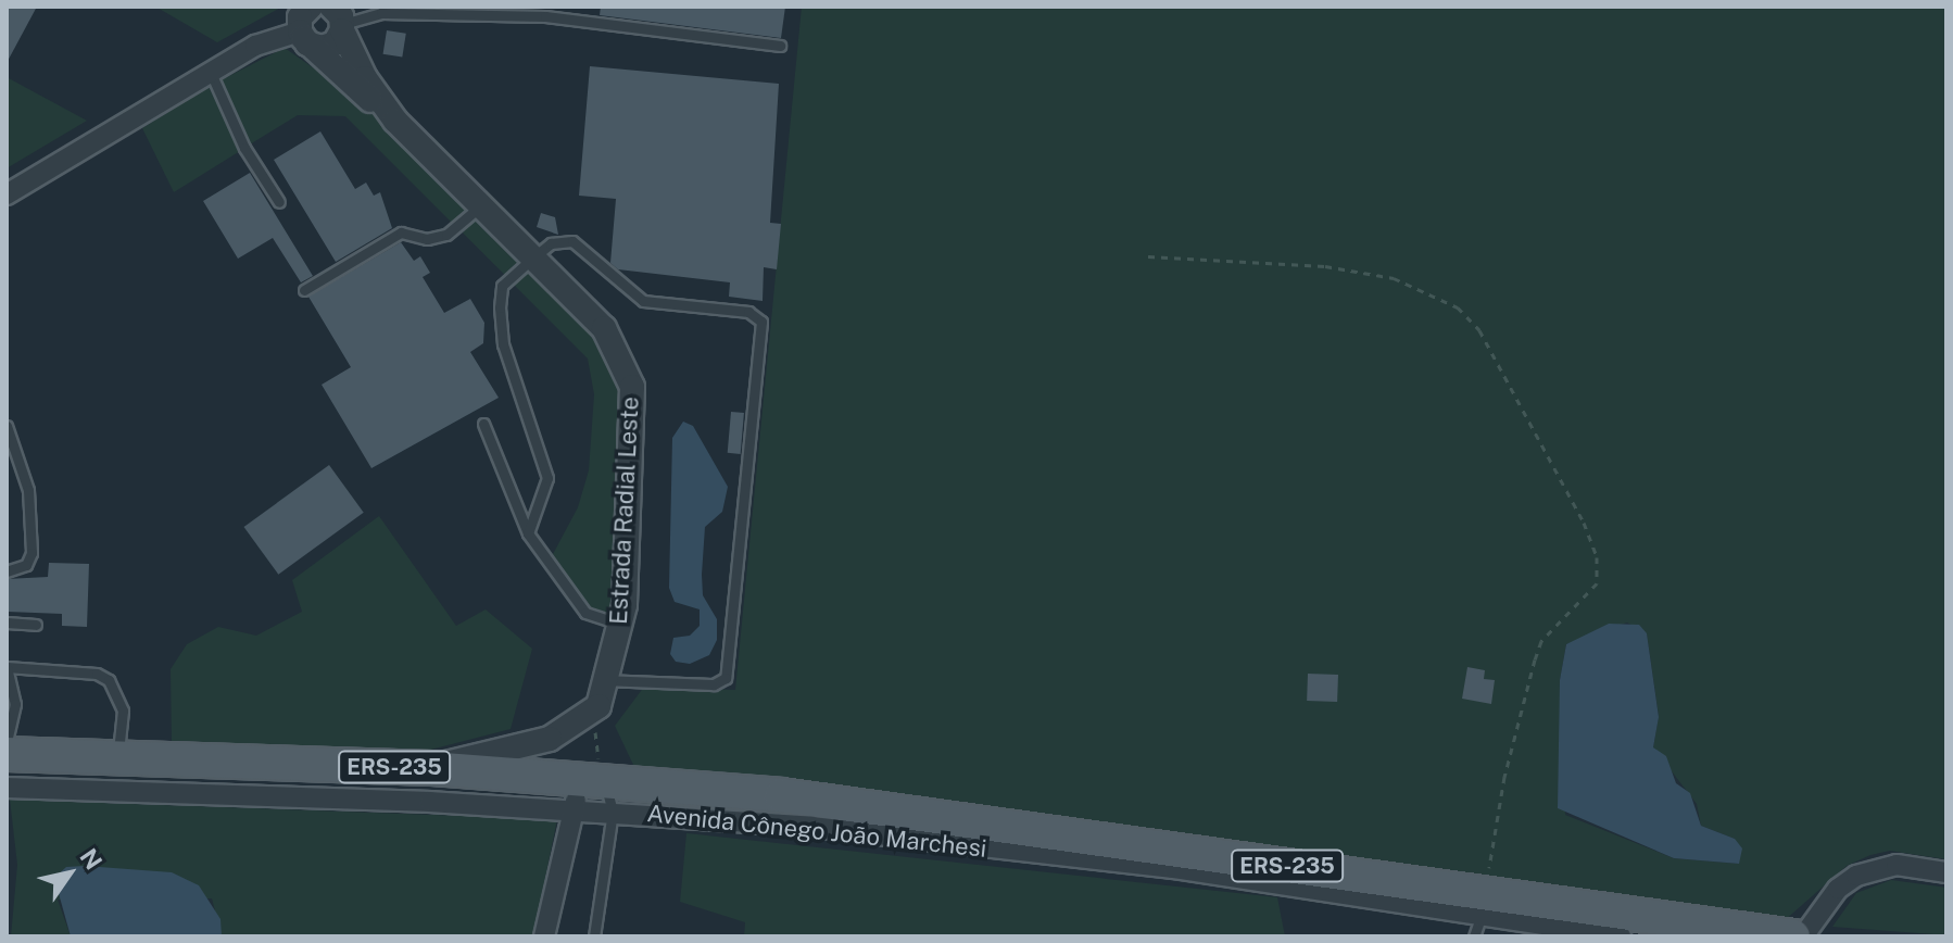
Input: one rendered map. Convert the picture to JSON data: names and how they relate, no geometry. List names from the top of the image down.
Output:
{
  "streets": {
    "main road": ["ERS-235"],
    "street": ["Estrada Radial Leste", "Avenida Cônego João Marchesi"]
  },
  "crossings": [
    ["ERS-235", "Avenida Cônego João Marchesi"]
  ],
  "north": "top right"
}
